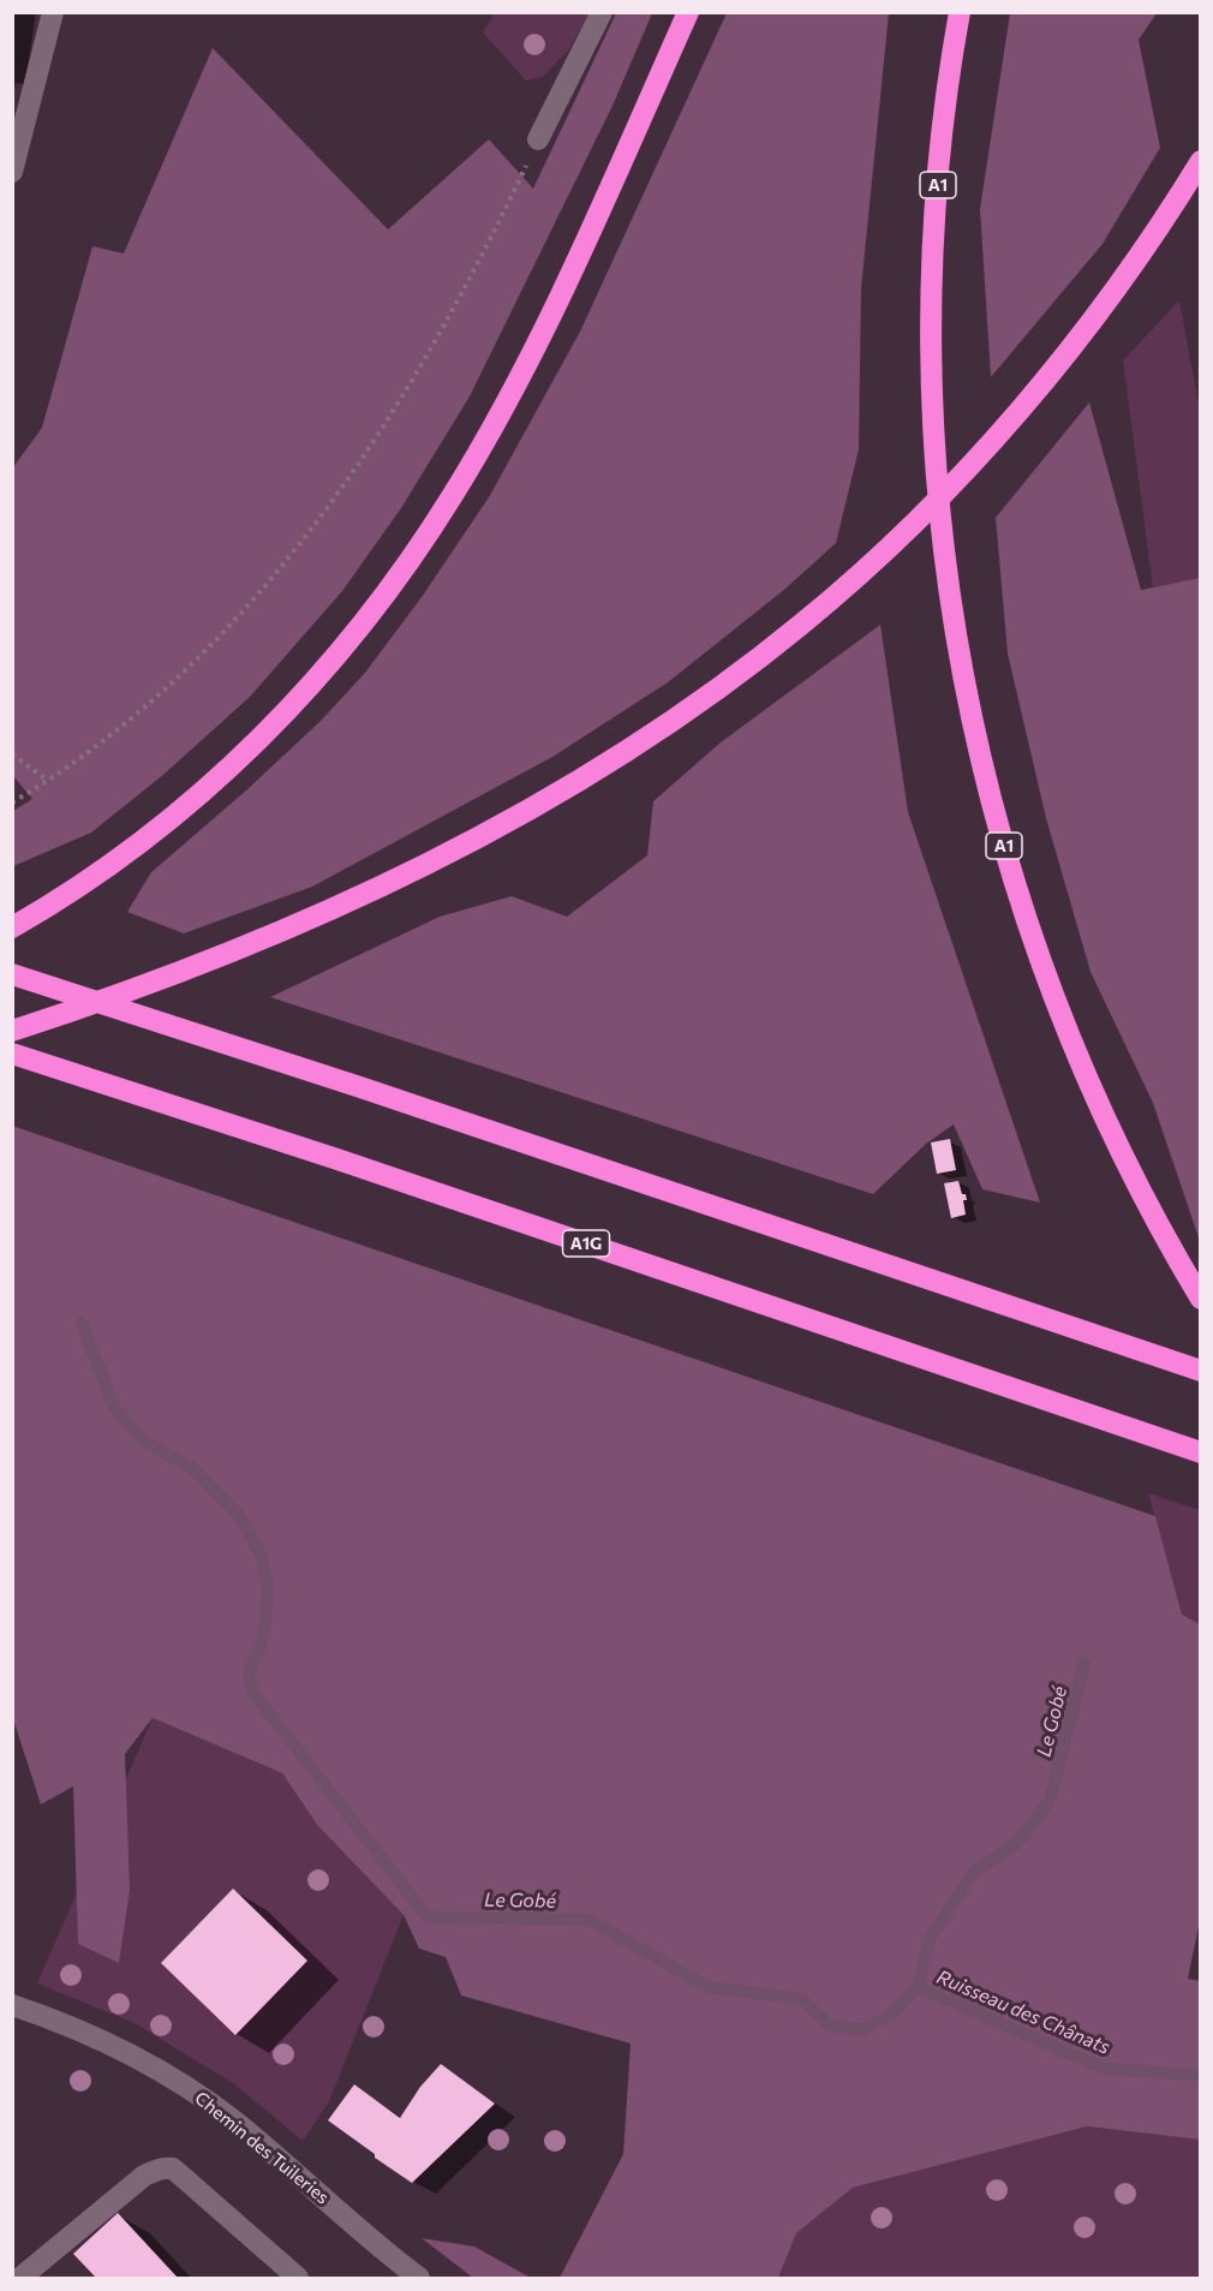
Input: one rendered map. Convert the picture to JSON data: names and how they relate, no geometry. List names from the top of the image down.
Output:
{
  "streets": {
    "highway": ["A1", "A1G"],
    "street": ["Chemin des Tuileries"]
  },
  "water": ["Le Gobé", "Ruisseau des Chânats"]
}
